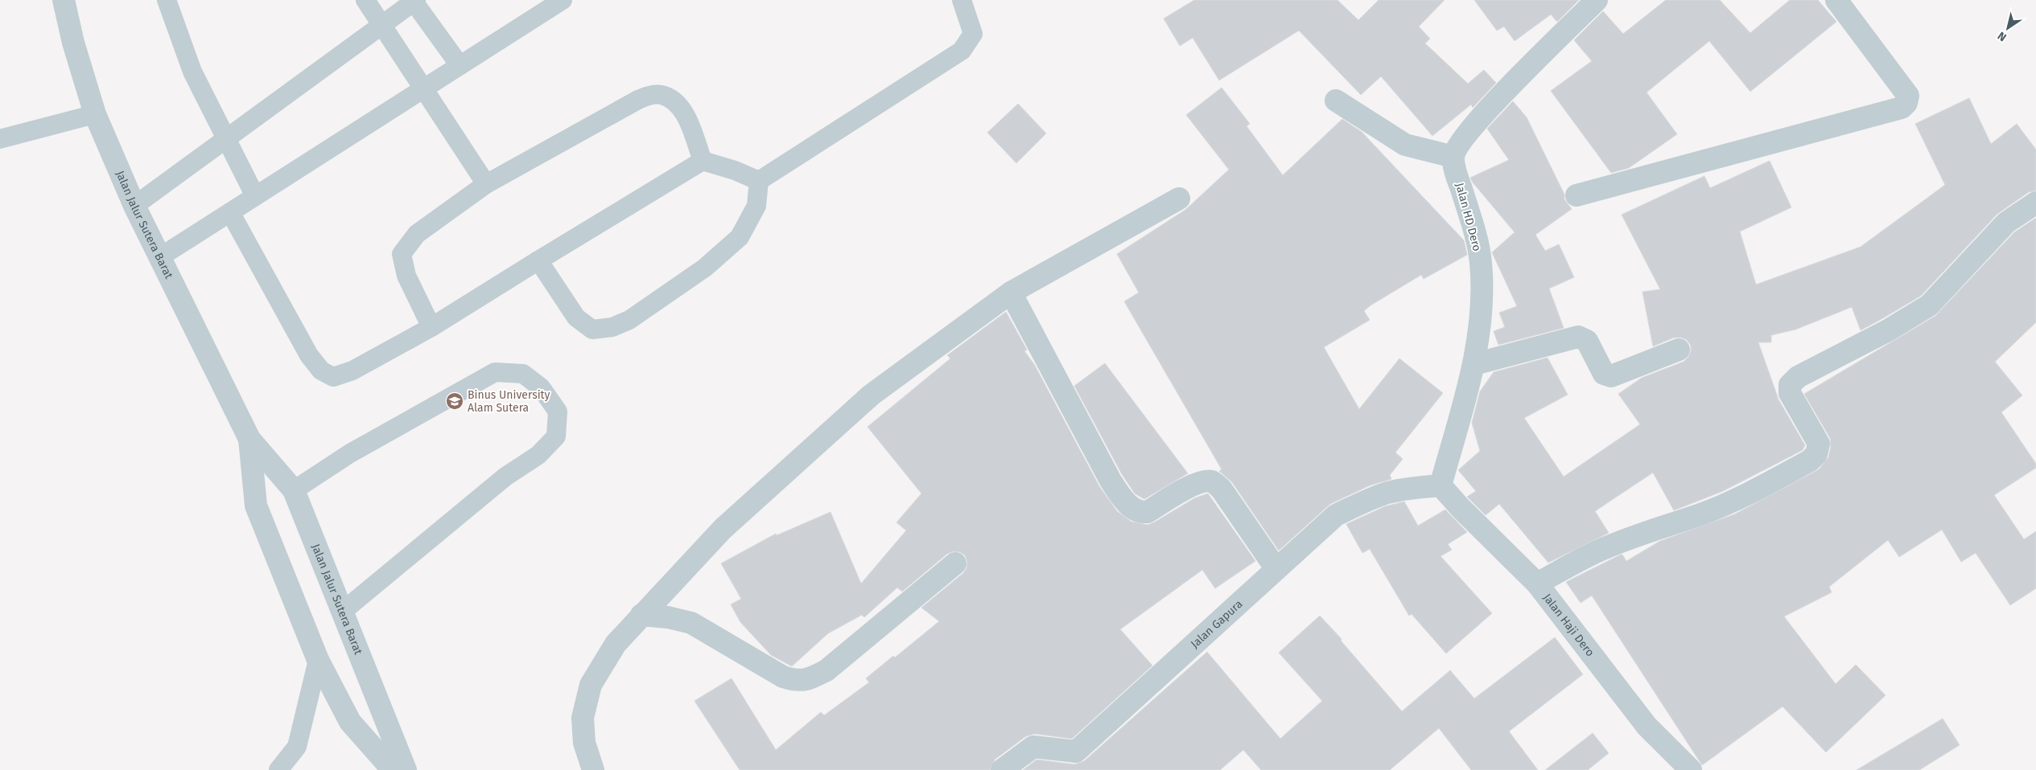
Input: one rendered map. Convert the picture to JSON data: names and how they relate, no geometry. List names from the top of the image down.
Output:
{
  "streets": {
    "street": [
      "Jalan HD Dero",
      "Jalan Jalur Sutera Barat",
      "Jalan Gapura",
      "Jalan Haji Dero"
    ]
  },
  "crossings": [
    ["Jalan HD Dero", "Jalan Gapura"],
    ["Jalan HD Dero", "Jalan Haji Dero"],
    ["Jalan Gapura", "Jalan Haji Dero"]
  ],
  "places": {
    "school or university": ["Binus University Alam Sutera"]
  },
  "north": "bottom left"
}
